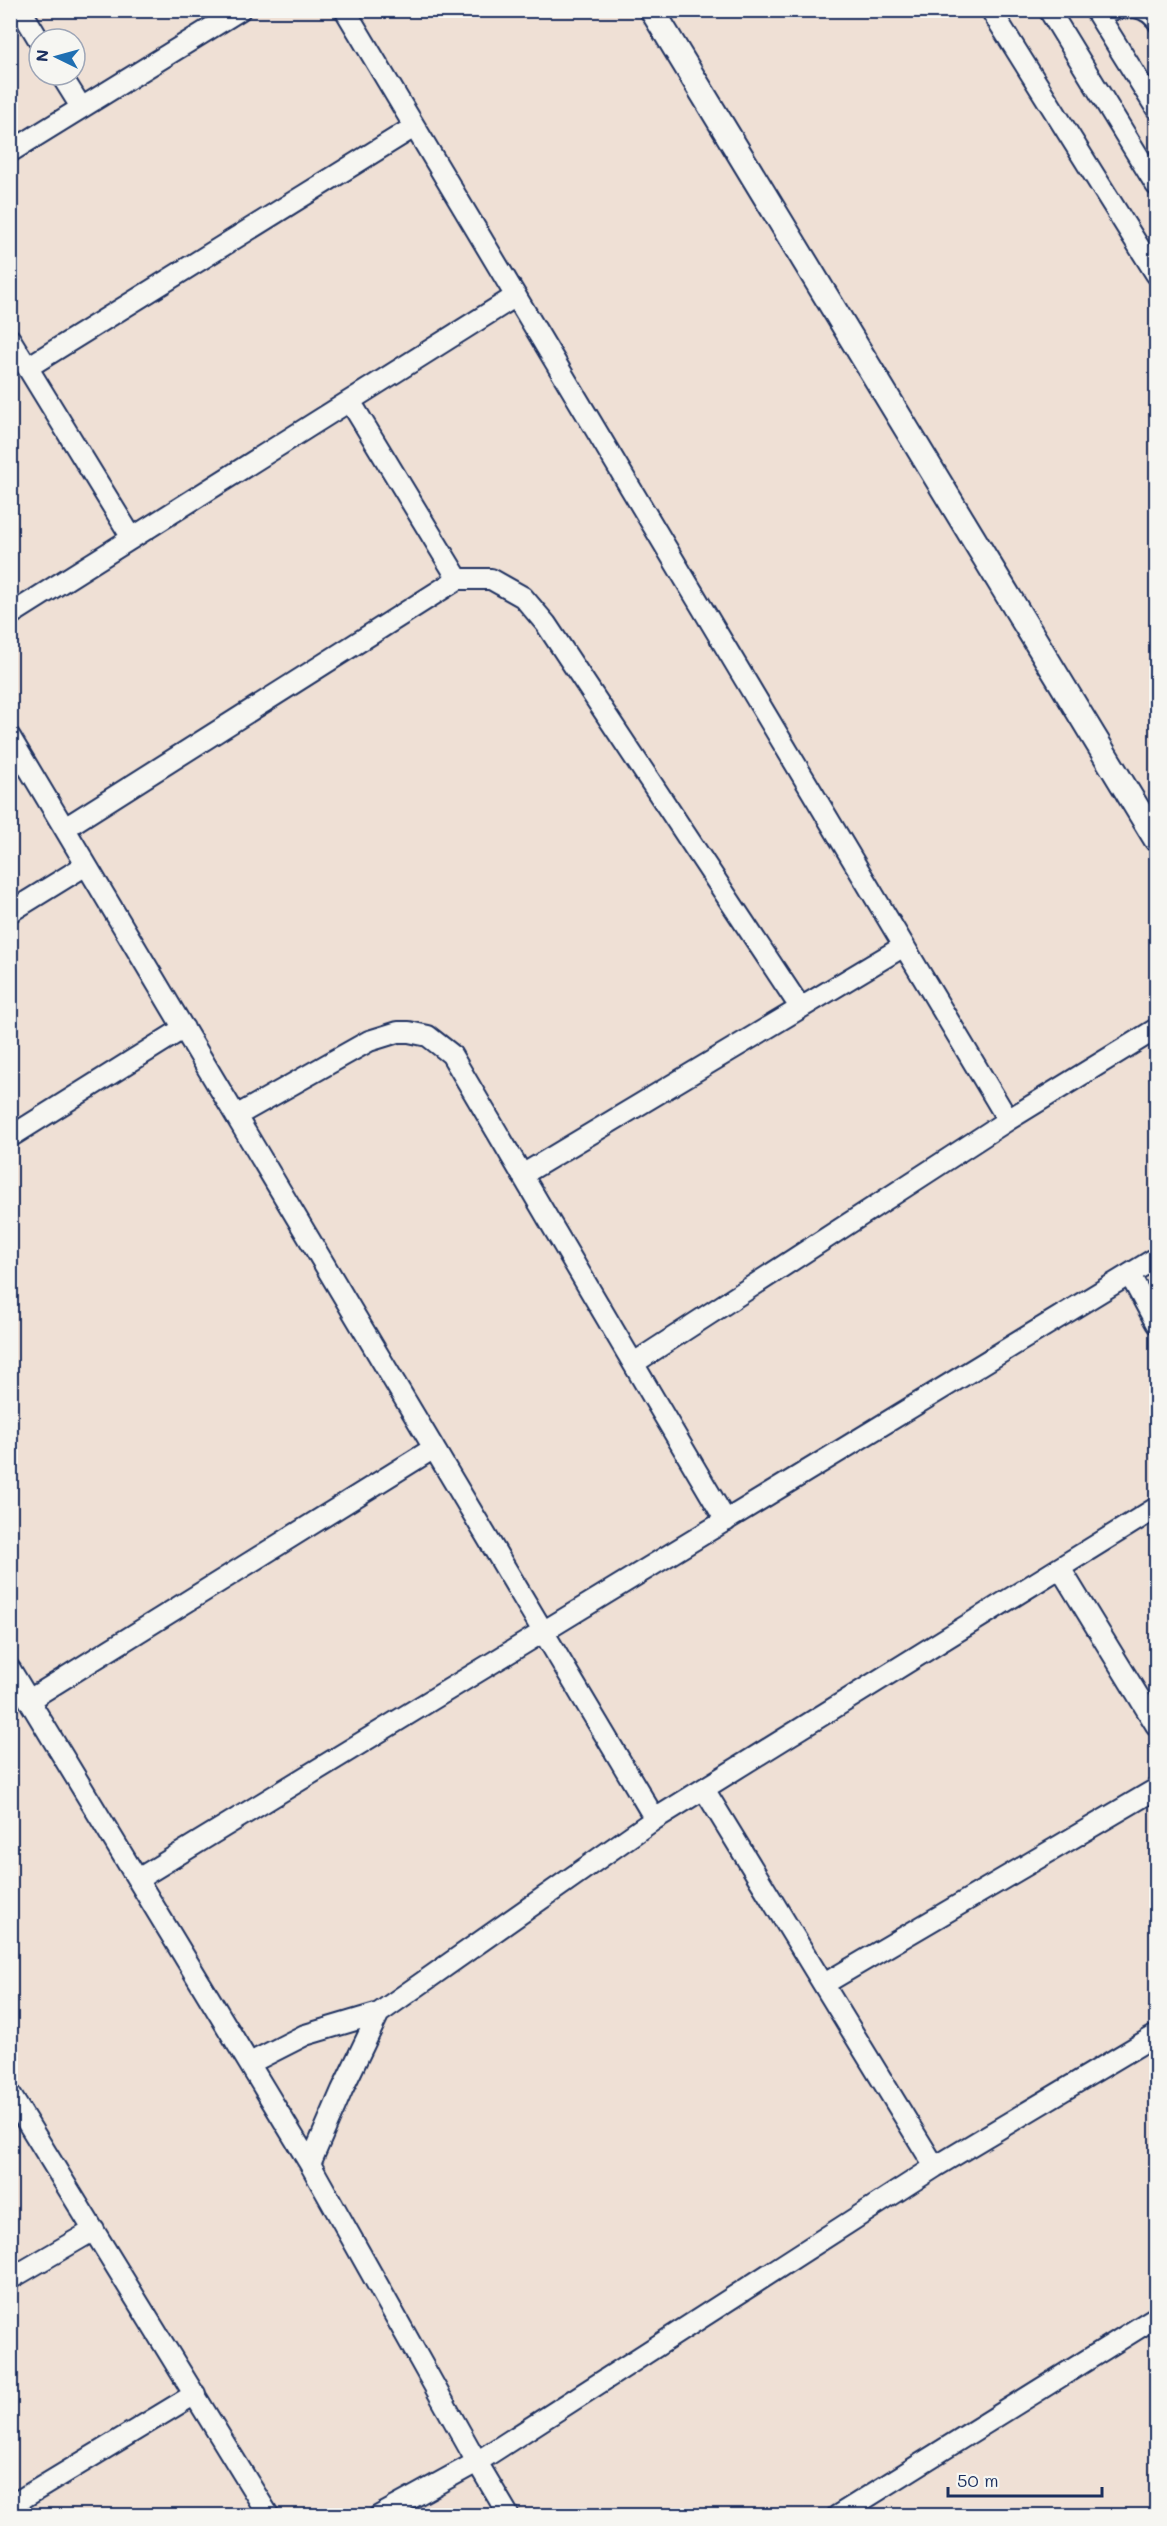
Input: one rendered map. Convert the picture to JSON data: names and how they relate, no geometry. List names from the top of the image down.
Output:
{
  "scale_bar": "50 m",
  "north": "left"
}
